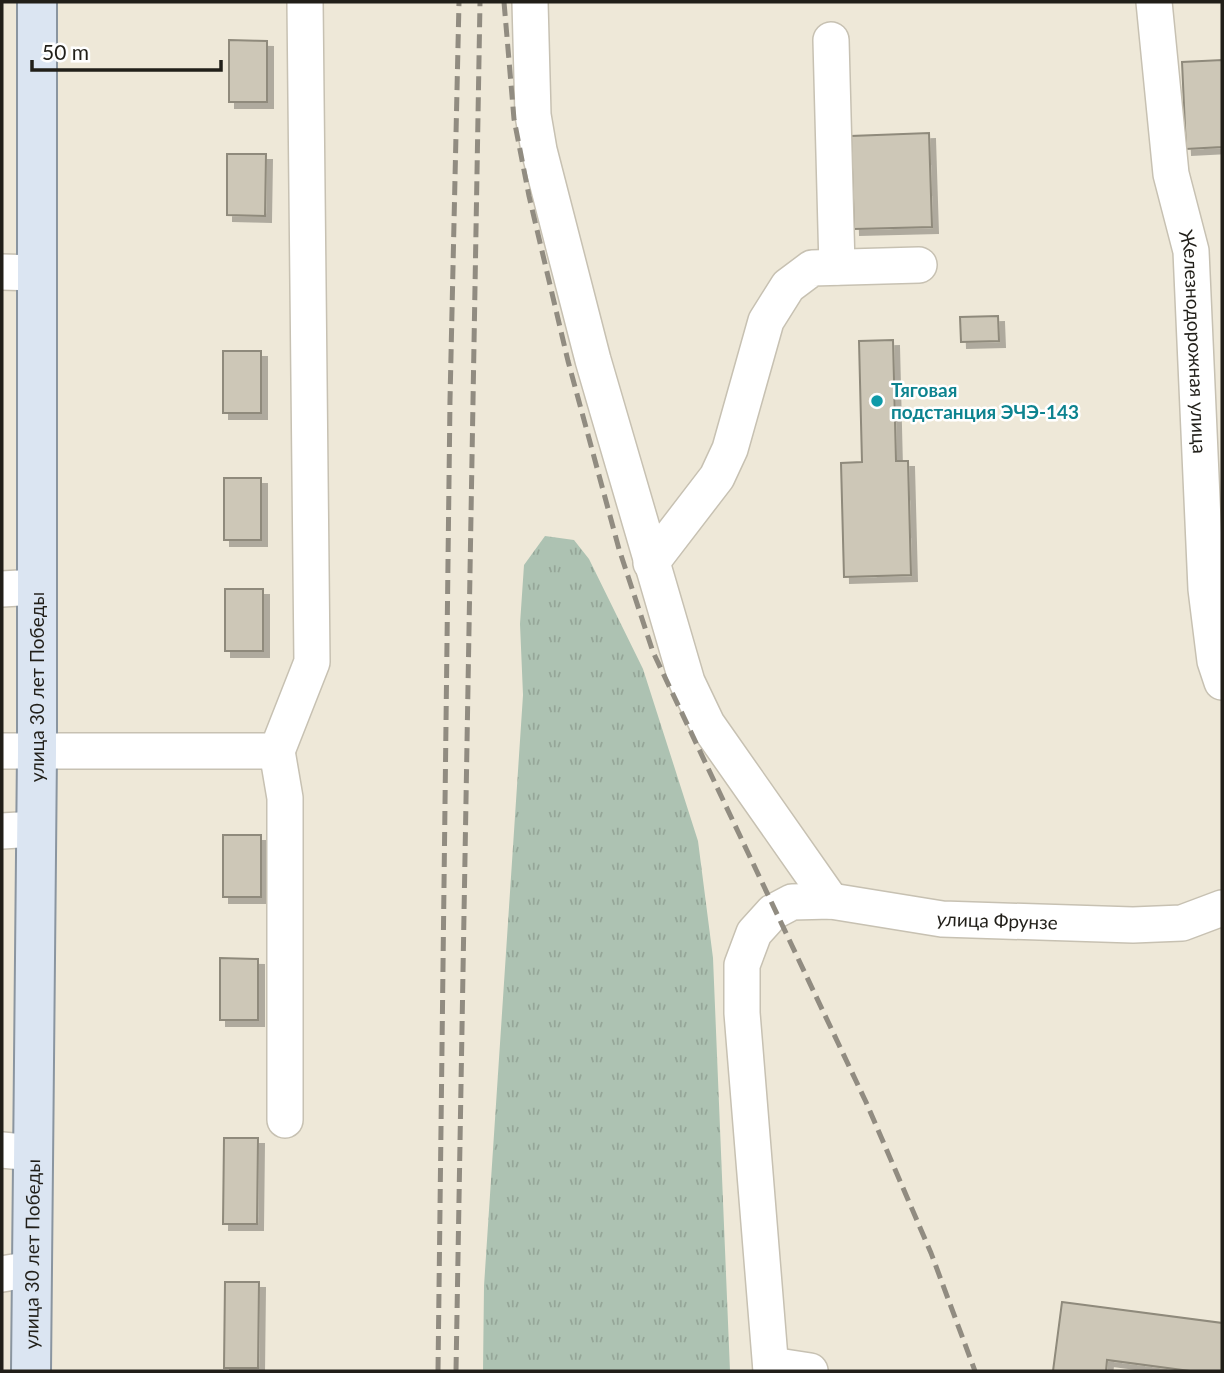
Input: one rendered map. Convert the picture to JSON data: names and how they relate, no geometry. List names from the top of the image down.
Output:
{
  "streets": {
    "main road": ["улица 30 лет Победы"],
    "street": ["Железнодорожная улица", "улица Фрунзе"]
  },
  "places": ["Тяговая подстанция ЭЧЭ-143"],
  "scale_bar": "50 m"
}
